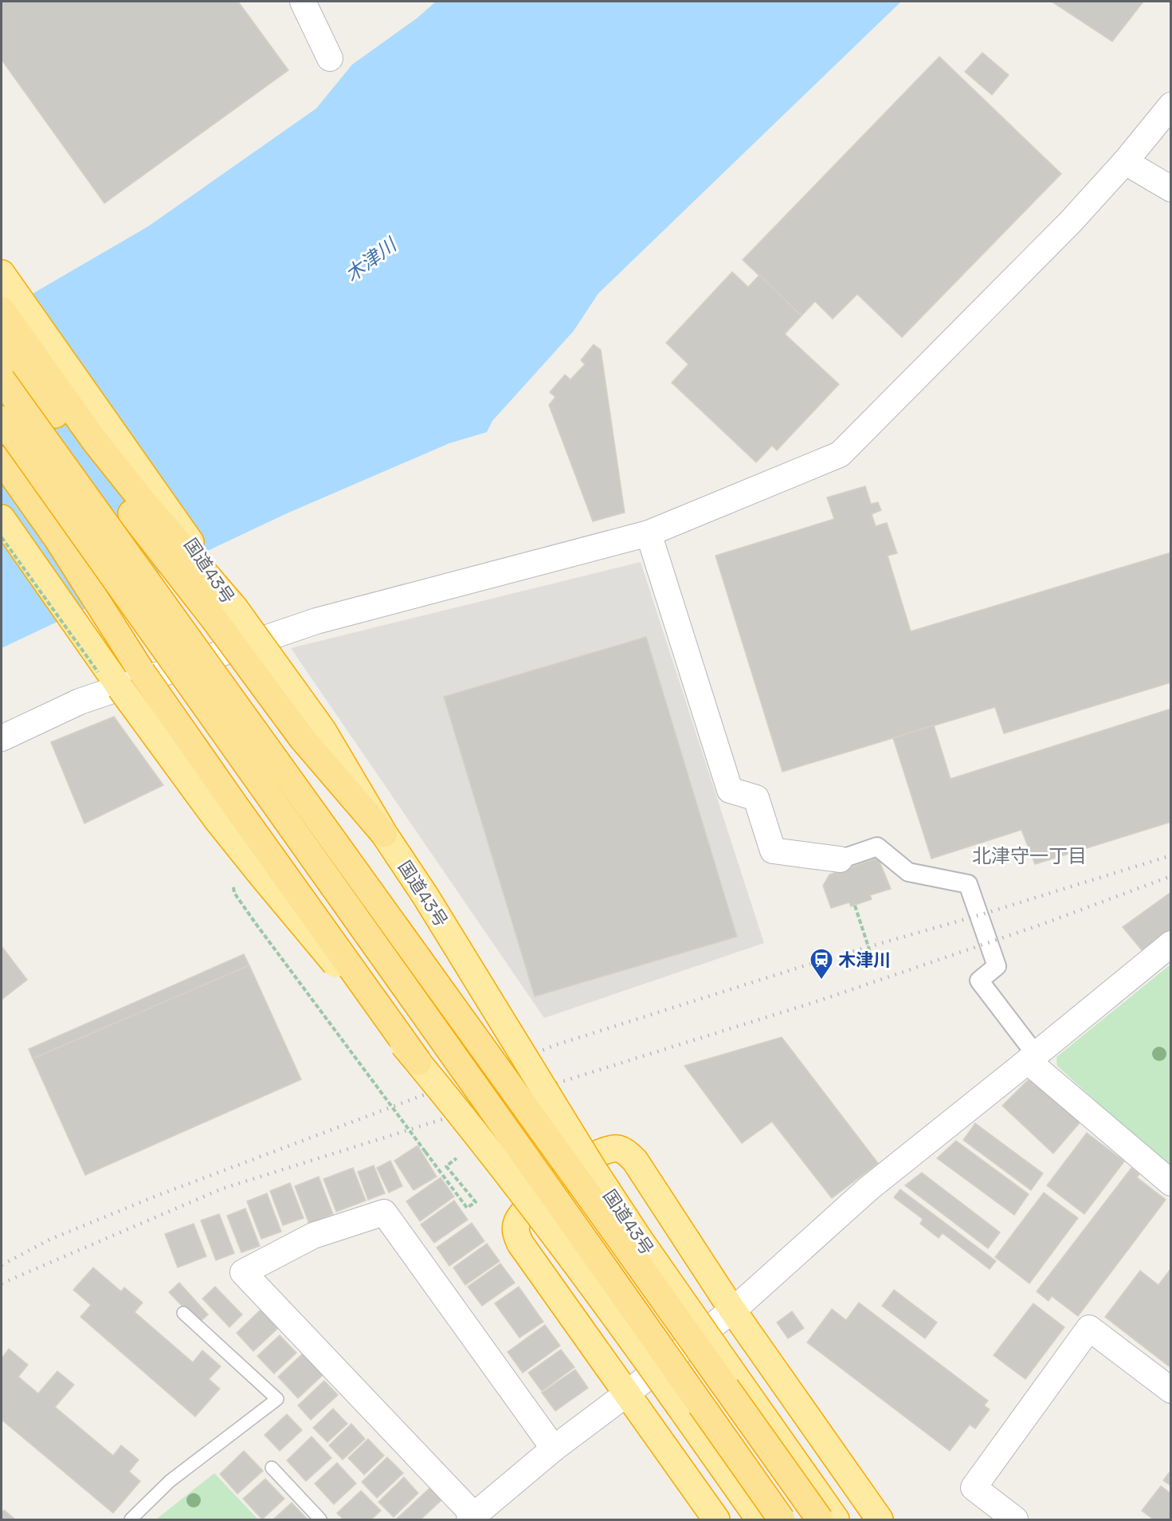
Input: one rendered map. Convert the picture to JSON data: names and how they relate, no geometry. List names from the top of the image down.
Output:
{
  "streets": {
    "highway": ["国道43号"]
  },
  "districts": ["北津守一丁目"],
  "water": ["木津川"],
  "places": {
    "station": ["木津川"]
  }
}
